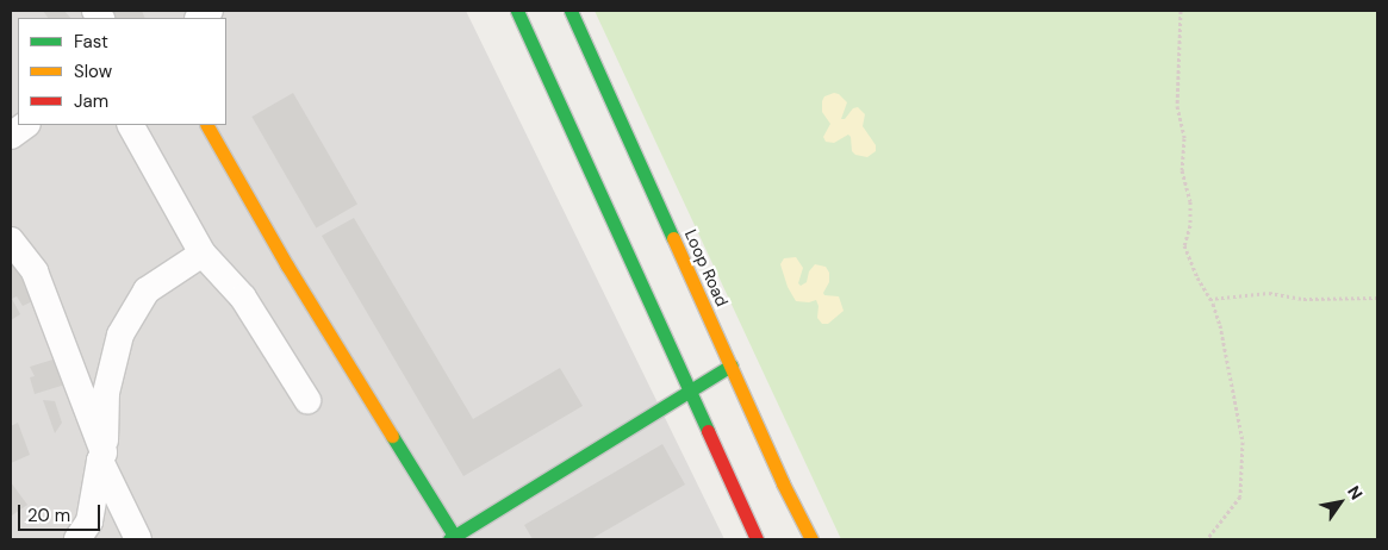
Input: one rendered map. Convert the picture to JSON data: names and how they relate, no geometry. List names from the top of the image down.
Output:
{
  "streets": {
    "main road": ["Loop Road"]
  },
  "legend": ["Fast", "Slow", "Jam"],
  "scale_bar": "20 m",
  "north": "top right"
}
